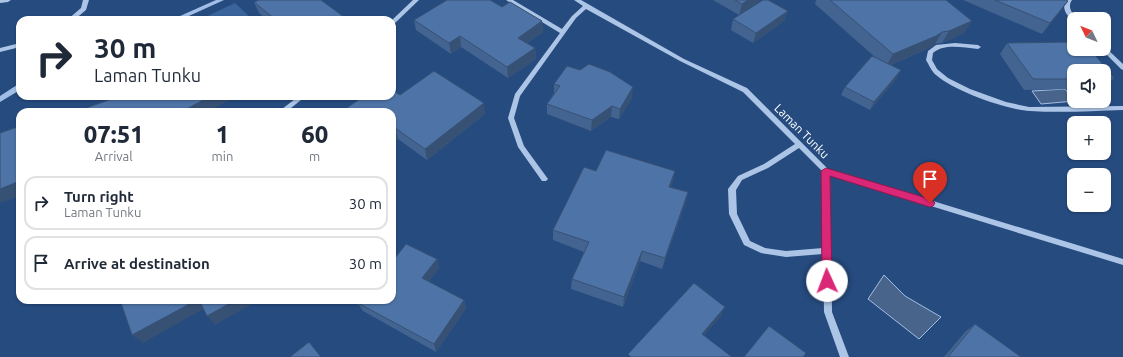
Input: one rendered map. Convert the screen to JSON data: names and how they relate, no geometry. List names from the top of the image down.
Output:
{
  "streets": {
    "street": ["Laman Tunku"]
  },
  "north": "top left",
  "page": {
    "map_buttons": ["+", "−"],
    "turn": ["30 m", "Laman Tunku"],
    "eta": [
      "07:51",
      "Arrival",
      "1",
      "min",
      "60",
      "m"
    ],
    "list": [
      {
        "name": "Turn right",
        "note": "Laman Tunku",
        "value": "30 m"
      },
      {
        "name": "Arrive at destination",
        "value": "30 m"
      }
    ]
  }
}
